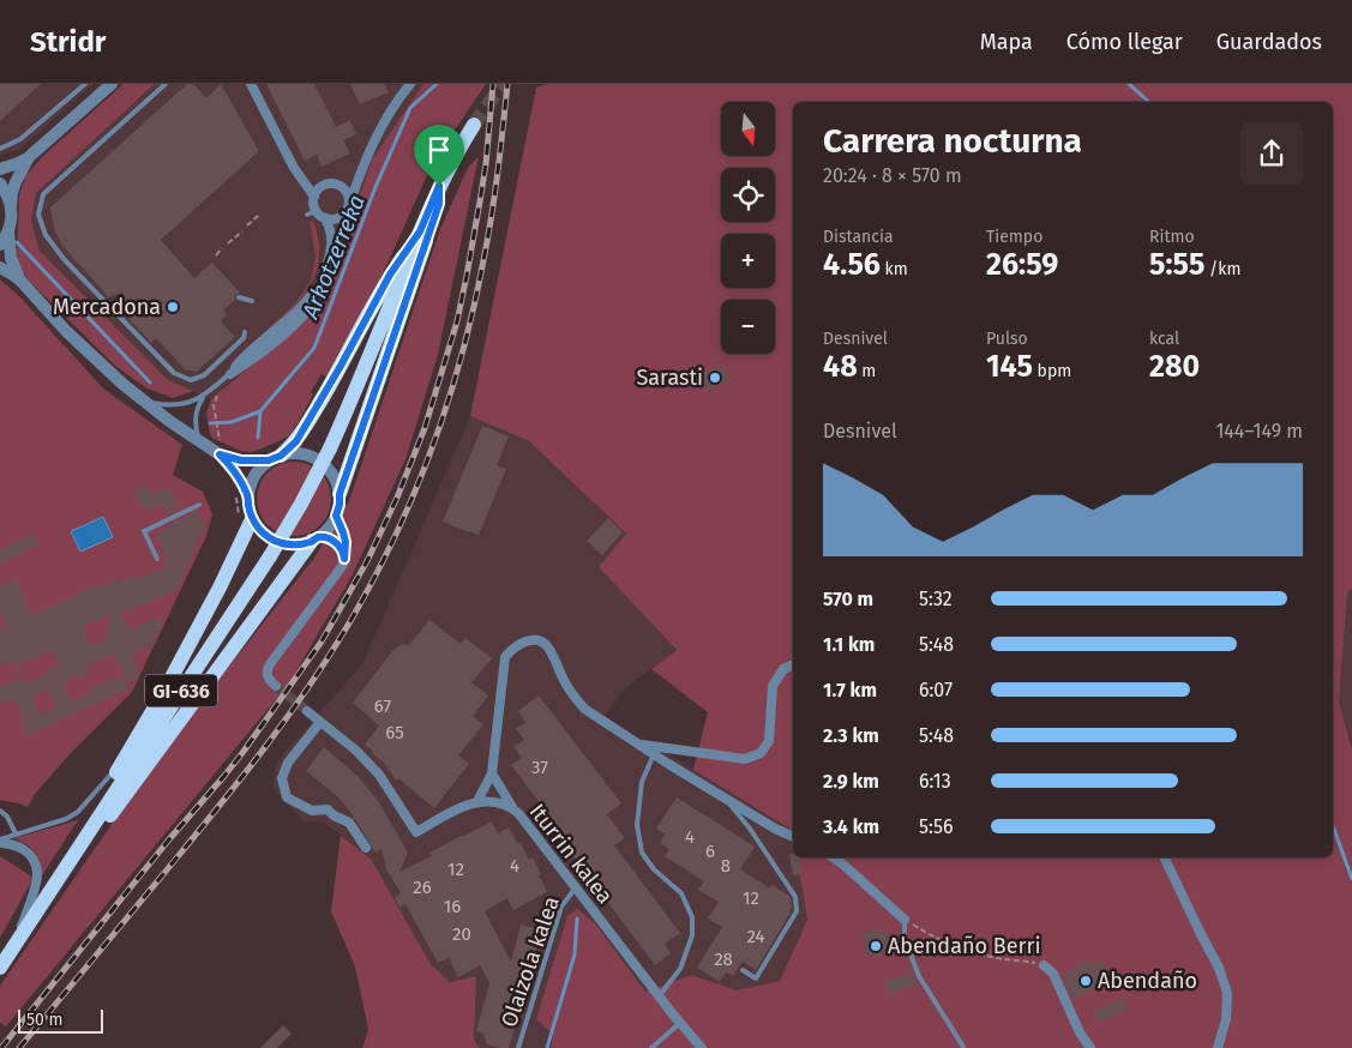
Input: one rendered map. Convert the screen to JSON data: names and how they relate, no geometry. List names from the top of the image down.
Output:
{
  "streets": {
    "main road": ["GI-636"],
    "street": ["Iturrin kalea"],
    "lane": ["Olaizola kalea"]
  },
  "crossings": [
    ["Iturrin kalea", "Olaizola kalea"]
  ],
  "water": ["Arkotzerreka"],
  "places": [
    "Mercadona",
    "Sarasti",
    "Abendaño Berri",
    "Abendaño"
  ],
  "house_numbers": [
    "67",
    "65",
    "37",
    "4",
    "6",
    "4",
    "8",
    "12",
    "26",
    "12",
    "16",
    "20",
    "24",
    "28"
  ],
  "scale_bar": "50 m",
  "north": "bottom",
  "page": {
    "header": "Stridr",
    "nav": ["Mapa", "Cómo llegar", "Guardados"],
    "map_buttons": ["+", "−"],
    "heading": ["Carrera nocturna", "20:24 · 8 × 570 m"],
    "stats": [
      ["Distancia", "4.56 km"],
      ["Tiempo", "26:59"],
      ["Ritmo", "5:55 /km"],
      ["Desnivel", "48 m"],
      ["Pulso", "145 bpm"],
      ["kcal", "280"]
    ],
    "chart": ["Desnivel", "144–149 m"],
    "list": [
      {
        "name": "570 m",
        "note": "5:32"
      },
      {
        "name": "1.1 km",
        "note": "5:48"
      },
      {
        "name": "1.7 km",
        "note": "6:07"
      },
      {
        "name": "2.3 km",
        "note": "5:48"
      },
      {
        "name": "2.9 km",
        "note": "6:13"
      },
      {
        "name": "3.4 km",
        "note": "5:56"
      }
    ],
    "scale": "50 m"
  }
}
